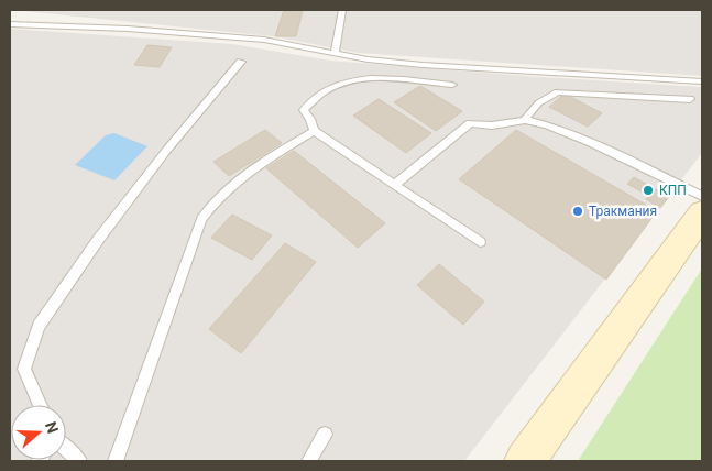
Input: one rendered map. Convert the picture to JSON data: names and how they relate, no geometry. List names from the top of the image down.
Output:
{
  "places": ["КПП", "Тракмания"],
  "north": "right"
}
